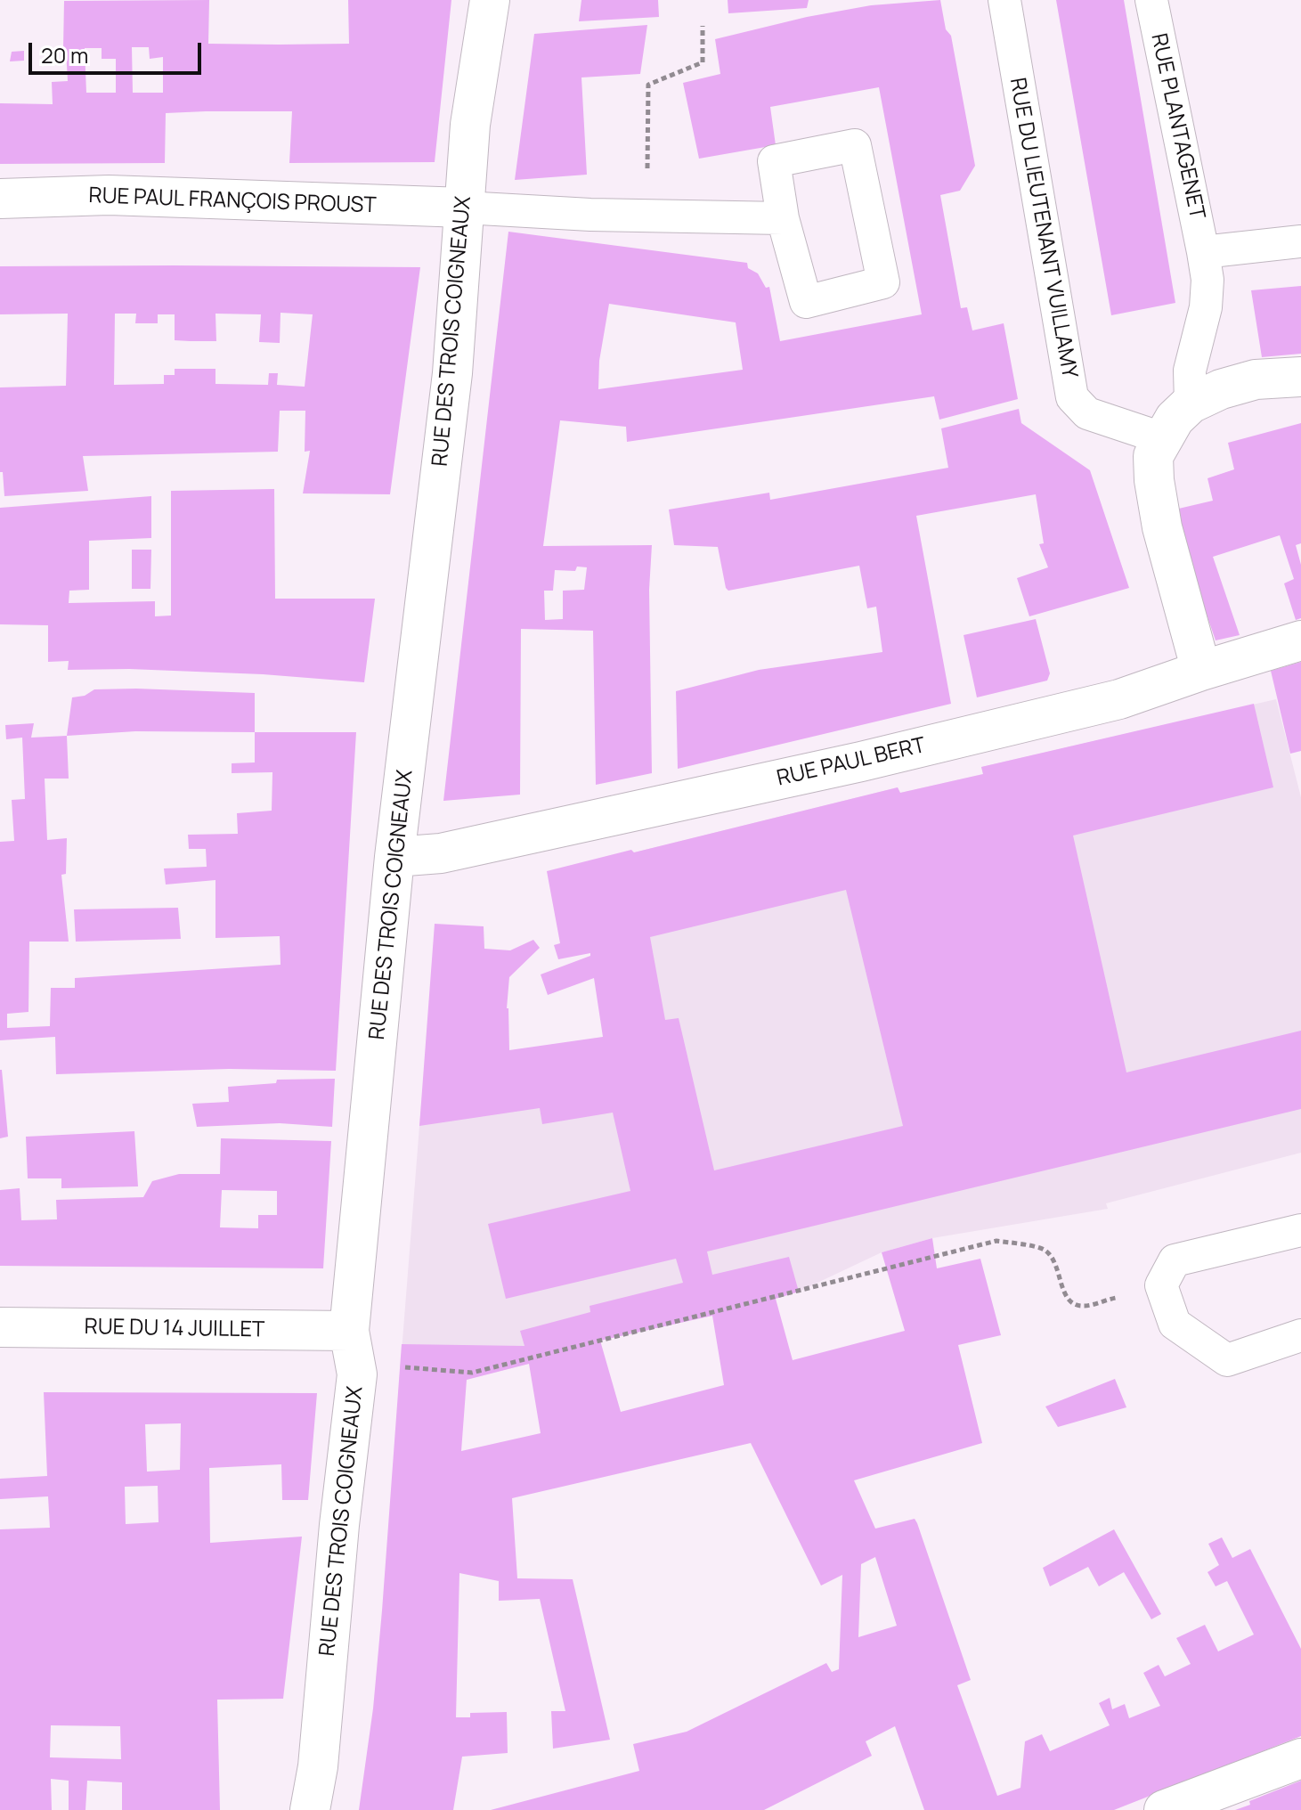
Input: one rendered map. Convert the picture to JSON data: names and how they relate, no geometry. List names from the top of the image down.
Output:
{
  "streets": {
    "street": [
      "RUE PAUL FRANÇOIS PROUST",
      "RUE DES TROIS COIGNEAUX",
      "RUE PAUL BERT",
      "RUE DU 14 JUILLET"
    ],
    "lane": ["RUE PLANTAGENET", "RUE DU LIEUTENANT VUILLAMY"]
  },
  "crossings": [
    ["RUE PAUL FRANÇOIS PROUST", "RUE DES TROIS COIGNEAUX"],
    ["RUE DES TROIS COIGNEAUX", "RUE PAUL BERT"],
    ["RUE DES TROIS COIGNEAUX", "RUE DU 14 JUILLET"]
  ],
  "scale_bar": "20 m"
}
